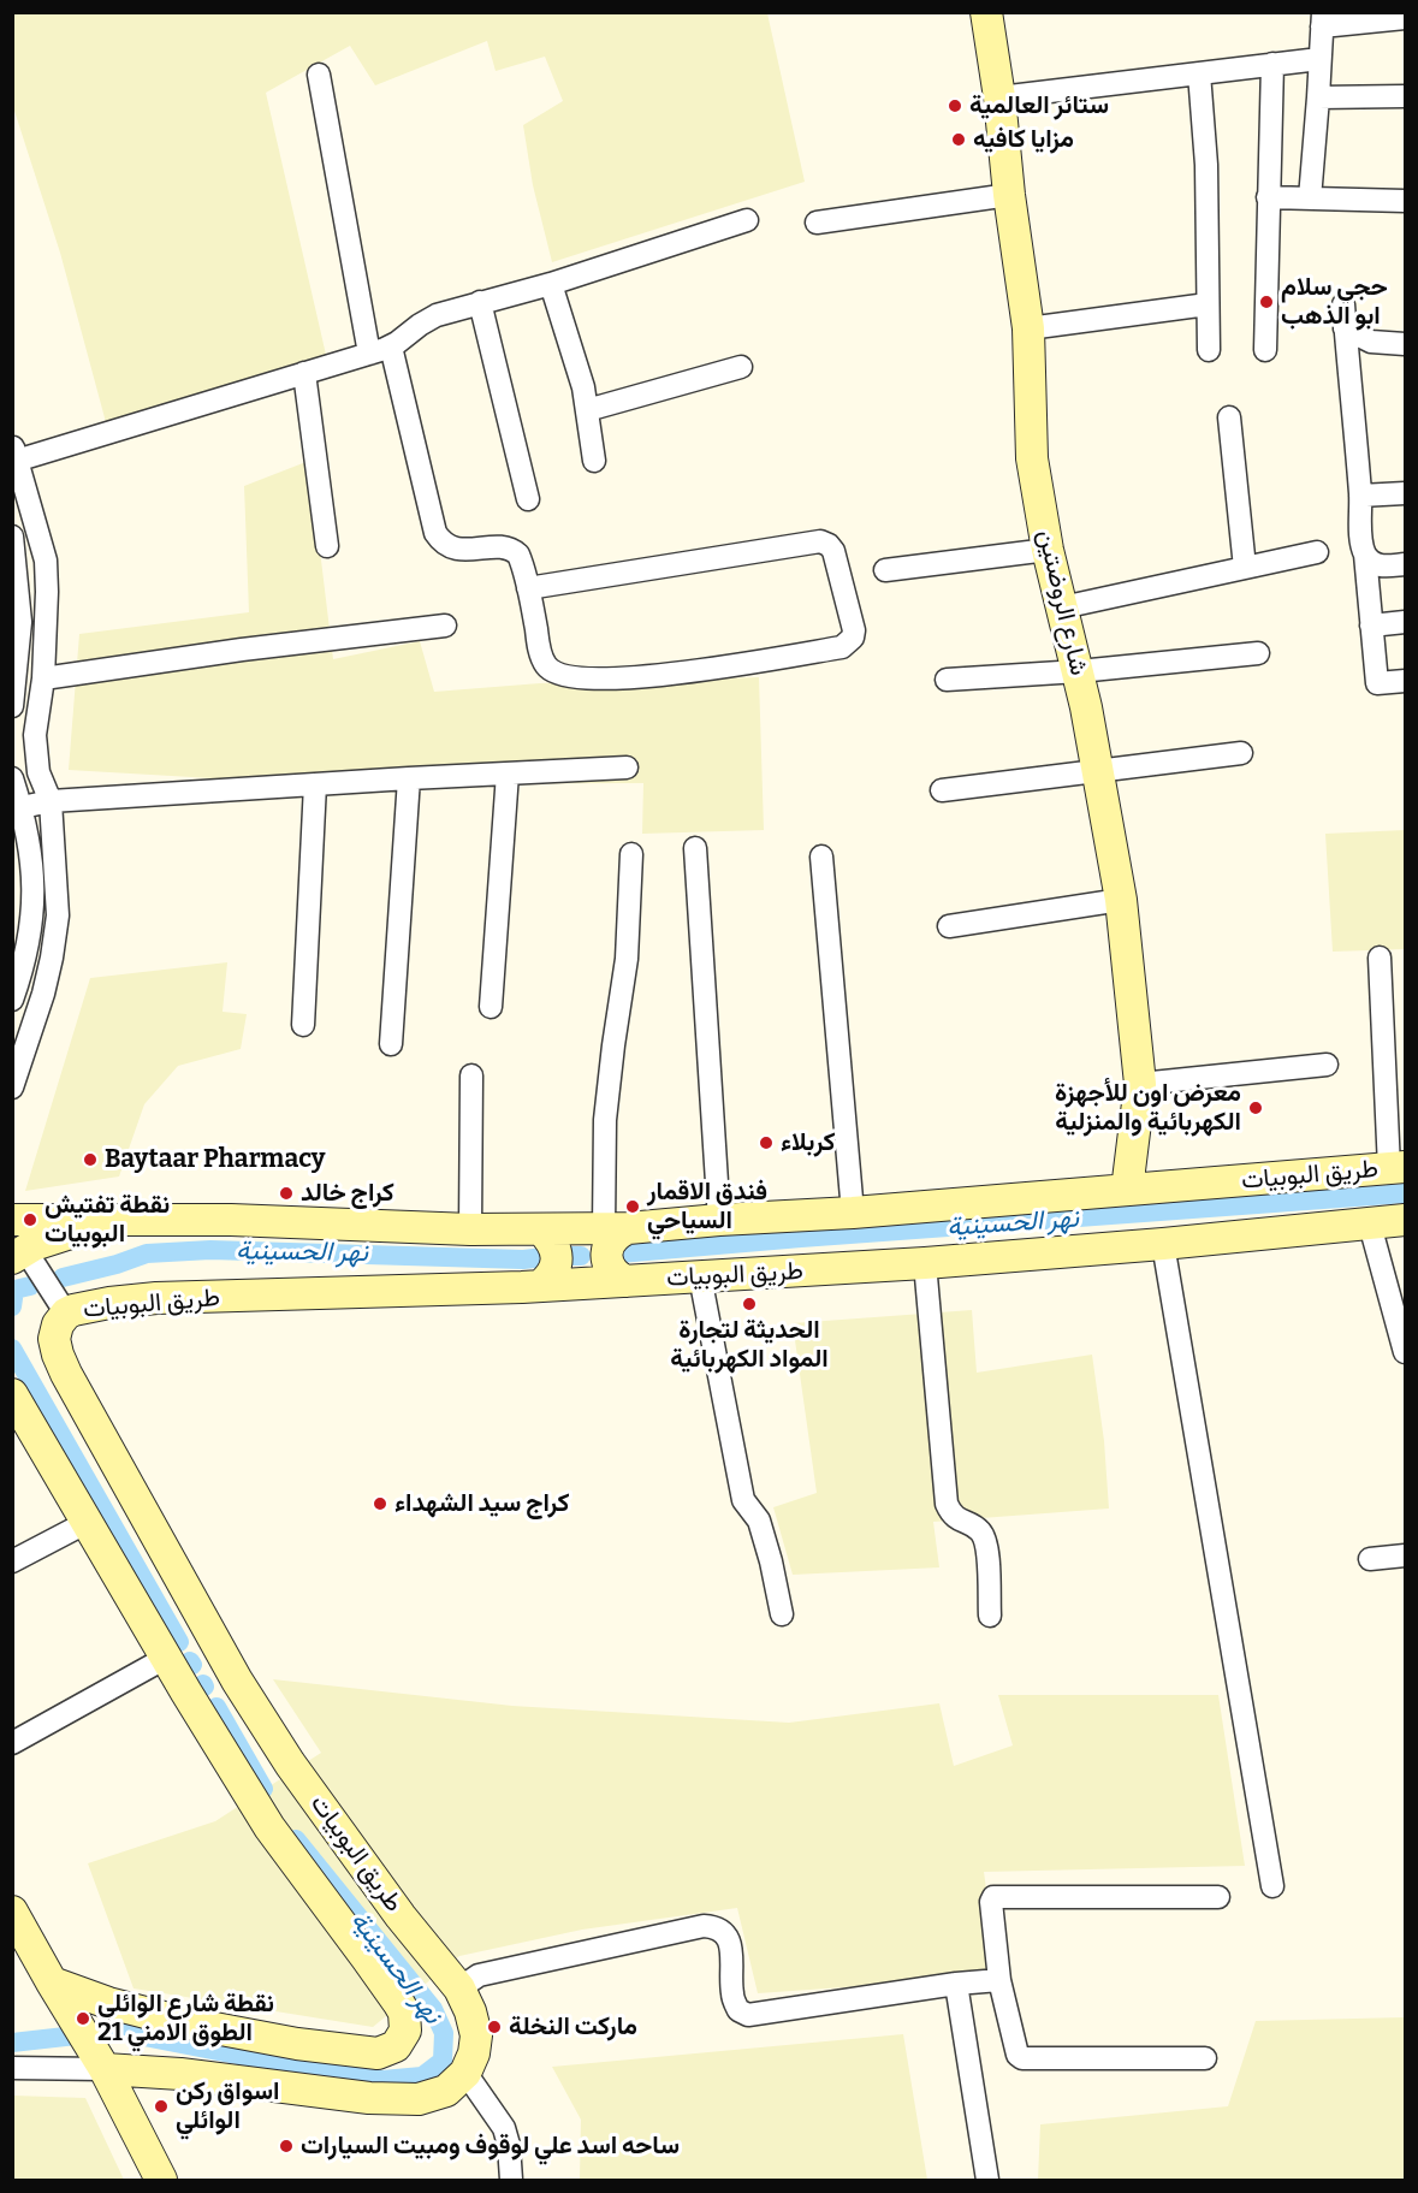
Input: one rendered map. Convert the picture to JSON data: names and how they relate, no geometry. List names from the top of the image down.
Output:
{
  "streets": {
    "main road": ["شارع الروضتين", "طريق البوبيات"]
  },
  "crossings": [
    ["شارع الروضتين", "طريق البوبيات"]
  ],
  "water": ["نهر الحسينية"],
  "places": [
    "ستائر العالمية",
    "مزايا كافيه",
    "حجي سلام ابو الذهب",
    "معرض اون للأجهزة الكهربائية والمنزلية",
    "كربلاء",
    "Baytaar Pharmacy",
    "كراج خالد",
    "فندق الاقمار السياحي",
    "نقطة تفتيش البوبيات",
    "الحديثة لتجارة المواد الكهربائية",
    "كراج سيد الشهداء",
    "نقطة شارع الوائلي الطوق الامني 21",
    "ماركت النخلة",
    "اسواق ركن الوائلي",
    "ساحه اسد علي لوقوف ومبيت السيارات"
  ]
}
